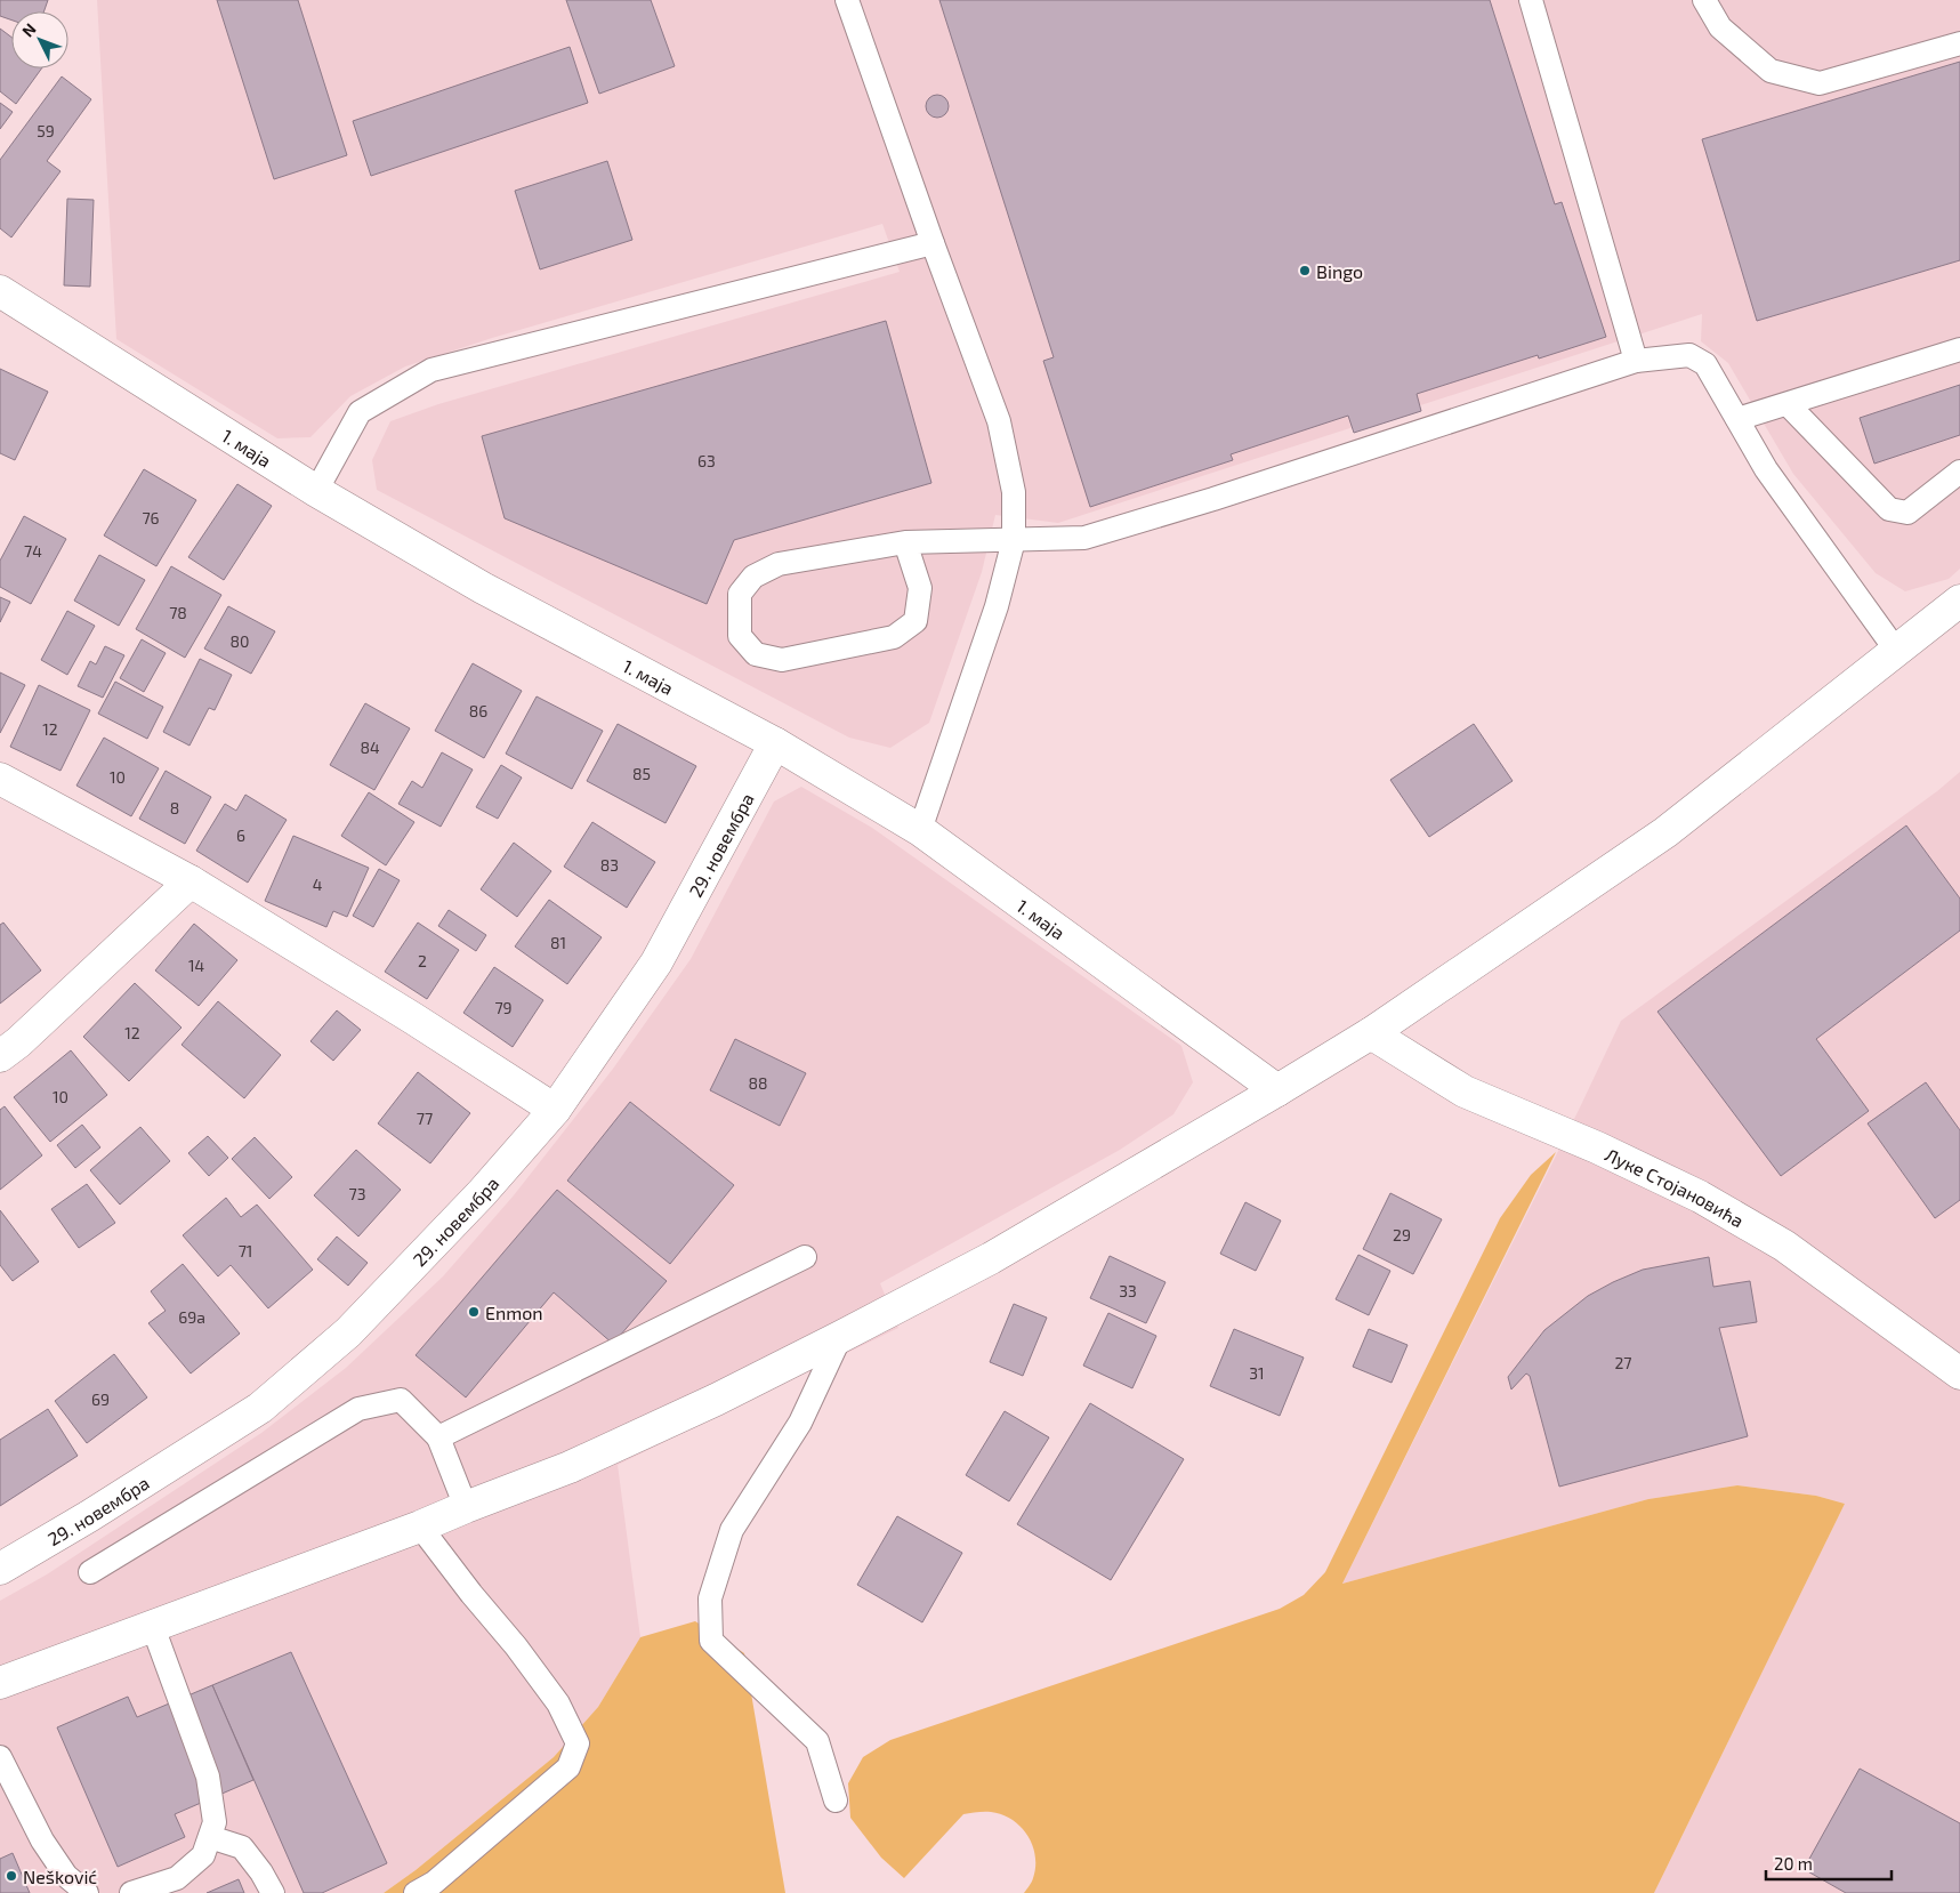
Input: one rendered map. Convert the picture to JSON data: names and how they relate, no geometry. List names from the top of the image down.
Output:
{
  "streets": {
    "street": ["1. маја", "29. новембра", "Луке Стојановића"]
  },
  "crossings": [
    ["1. маја", "29. новембра"]
  ],
  "places": ["Bingo", "Enmon", "Nešković"],
  "house_numbers": [
    "59",
    "63",
    "76",
    "74",
    "78",
    "80",
    "86",
    "12",
    "84",
    "85",
    "10",
    "8",
    "6",
    "83",
    "4",
    "81",
    "2",
    "14",
    "79",
    "12",
    "88",
    "10",
    "77",
    "73",
    "29",
    "71",
    "33",
    "69a",
    "27",
    "31",
    "69"
  ],
  "scale_bar": "20 m",
  "north": "top left"
}
